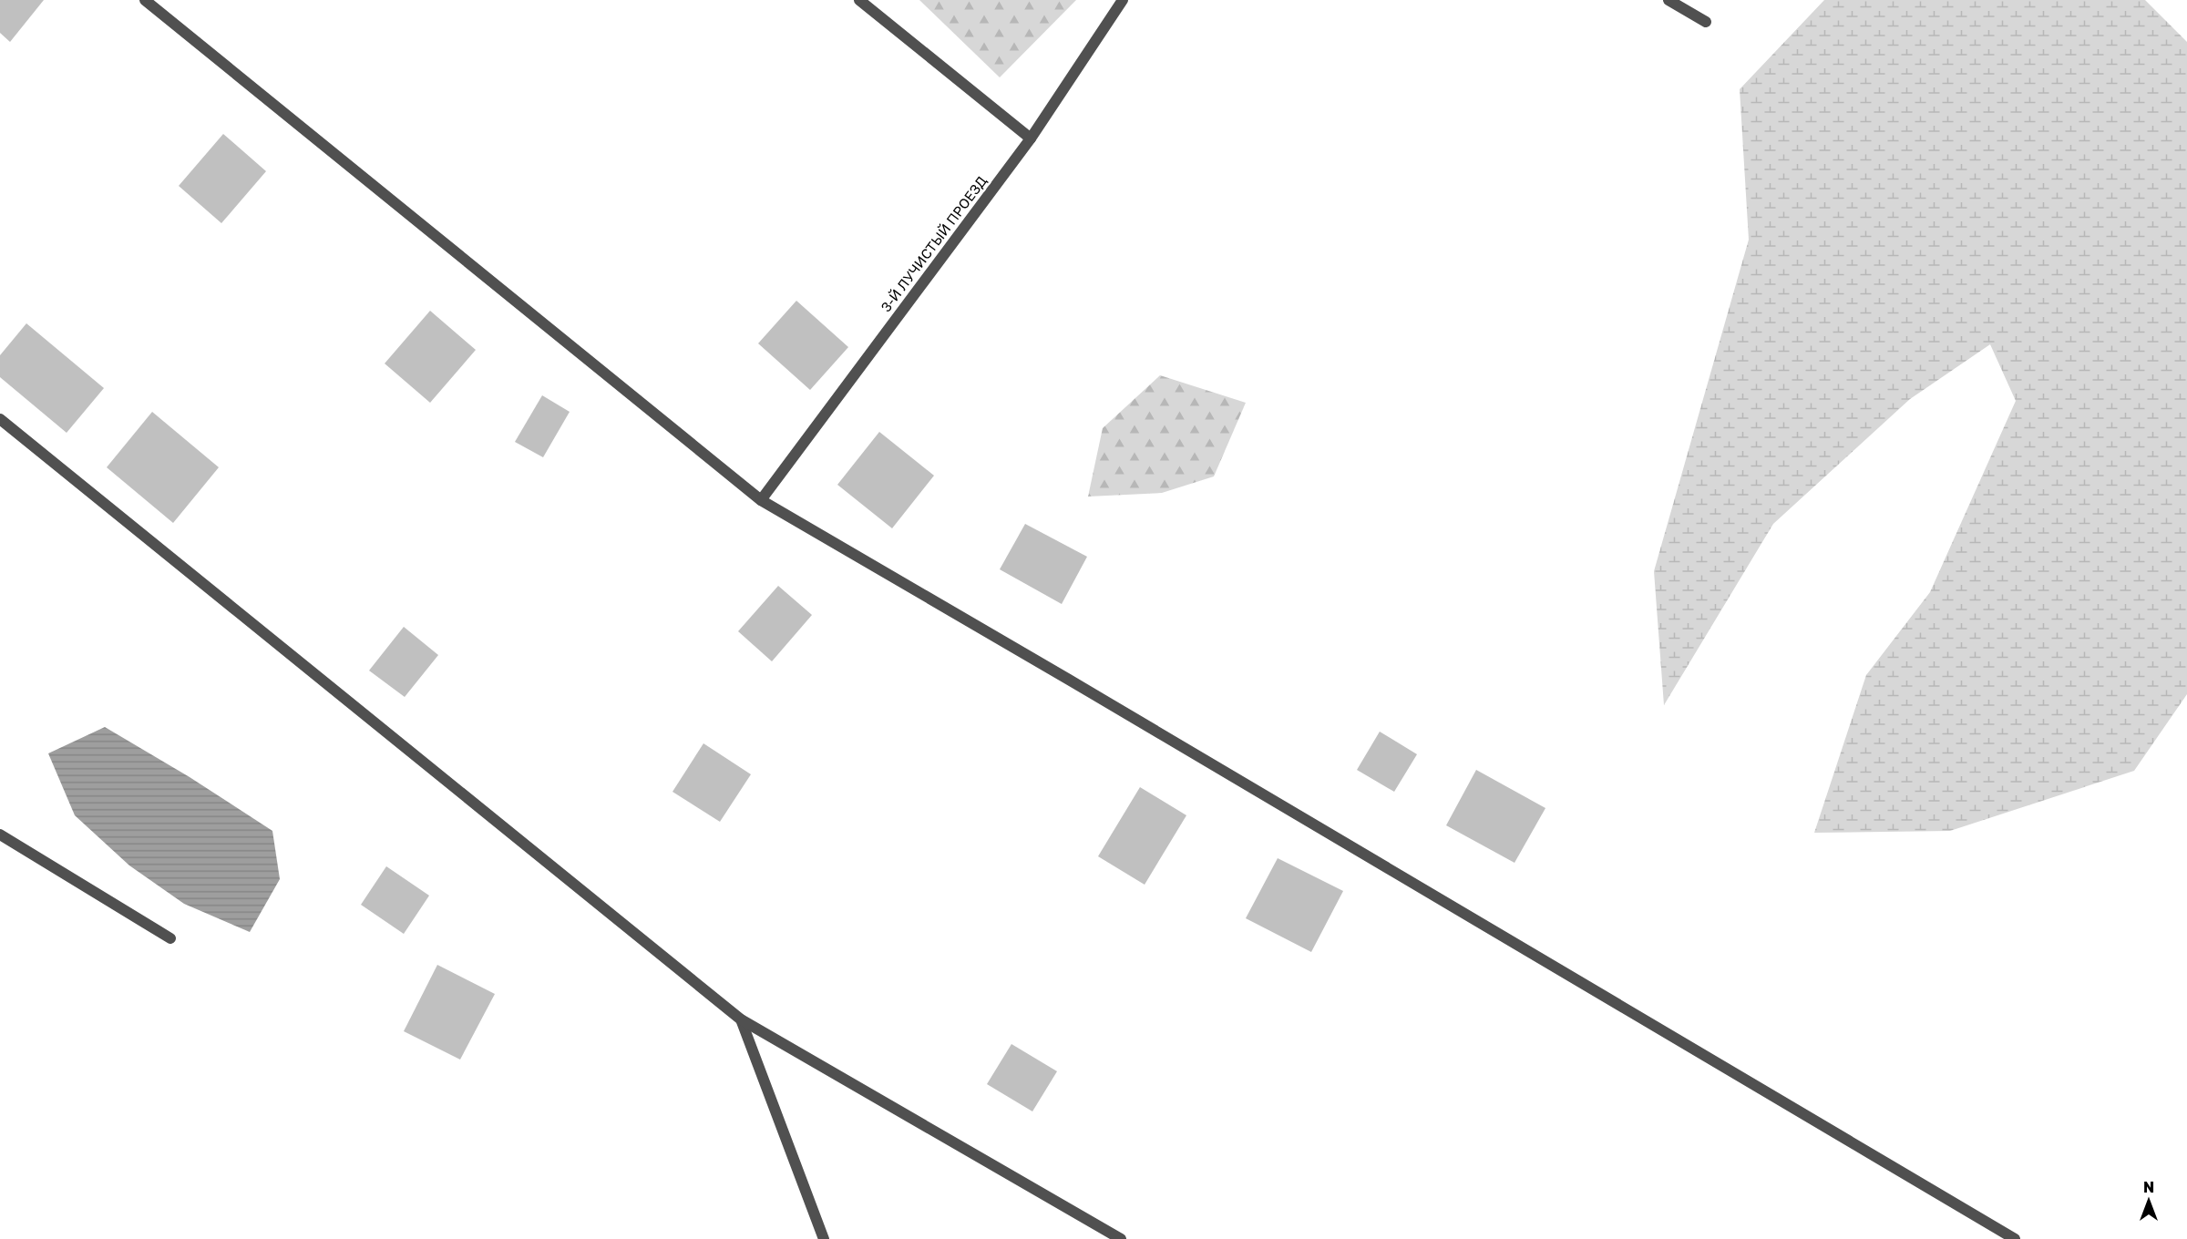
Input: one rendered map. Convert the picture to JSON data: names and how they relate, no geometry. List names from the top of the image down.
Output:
{
  "streets": {
    "street": ["3-Й ЛУЧИСТЫЙ ПРОЕЗД"]
  },
  "north": "top"
}
